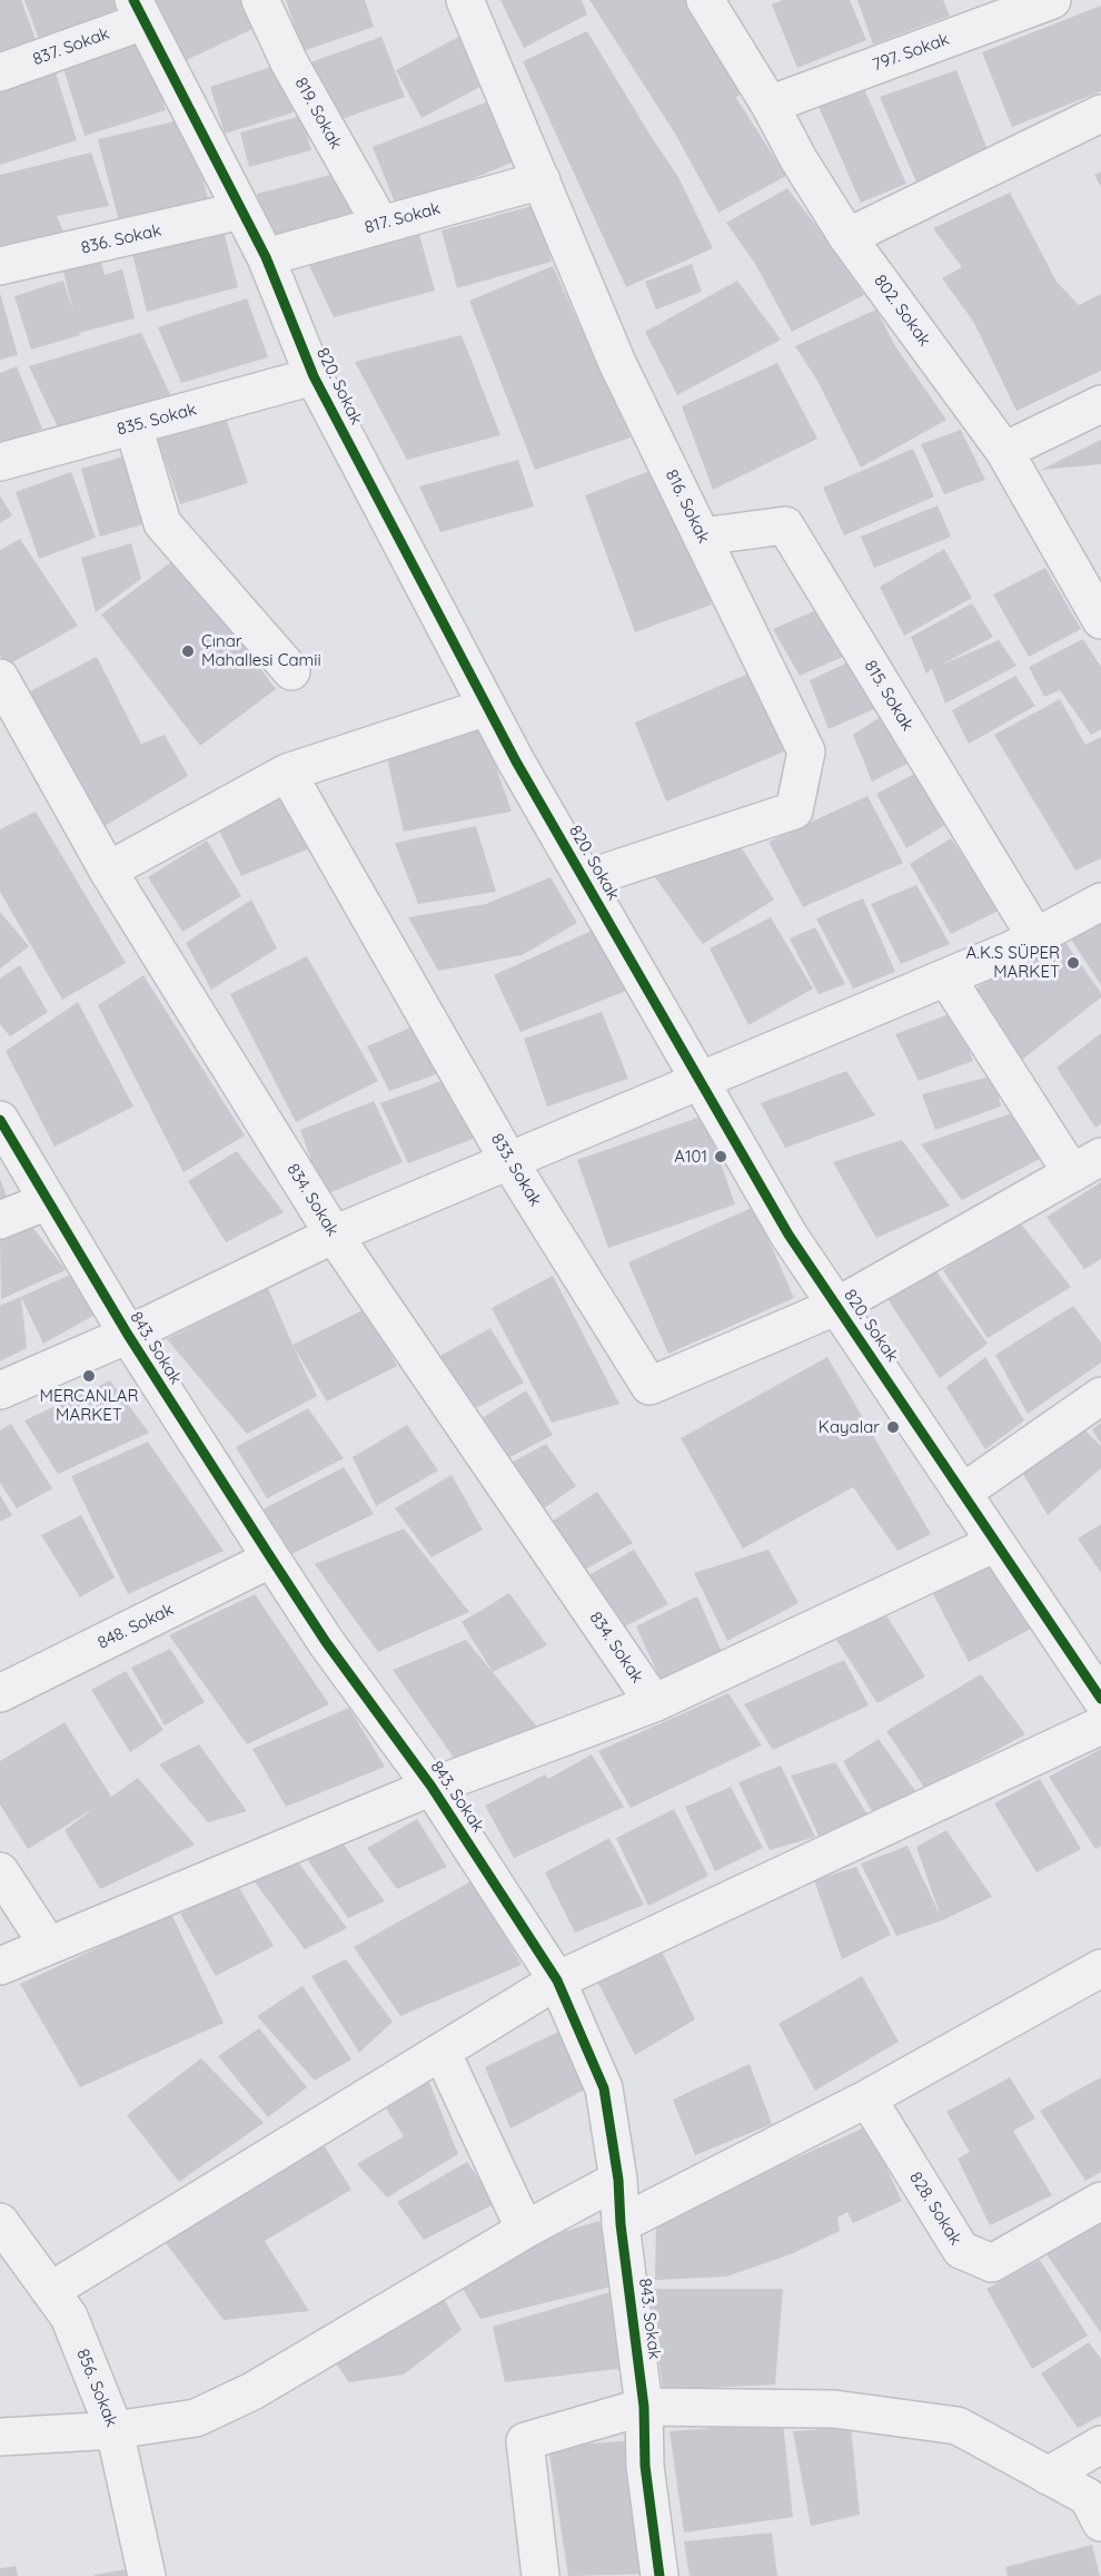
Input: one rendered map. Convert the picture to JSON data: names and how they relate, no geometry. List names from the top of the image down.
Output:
{
  "streets": {
    "street": [
      "837. Sokak",
      "797. Sokak",
      "819. Sokak",
      "817. Sokak",
      "836. Sokak",
      "802. Sokak",
      "820. Sokak",
      "835. Sokak",
      "816. Sokak",
      "815. Sokak",
      "833. Sokak",
      "834. Sokak",
      "843. Sokak",
      "848. Sokak",
      "828. Sokak",
      "856. Sokak"
    ]
  },
  "crossings": [
    ["837. Sokak", "820. Sokak"],
    ["797. Sokak", "802. Sokak"],
    ["819. Sokak", "817. Sokak"],
    ["817. Sokak", "820. Sokak"],
    ["817. Sokak", "816. Sokak"],
    ["836. Sokak", "820. Sokak"],
    ["820. Sokak", "835. Sokak"],
    ["820. Sokak", "816. Sokak"],
    ["820. Sokak", "833. Sokak"],
    ["816. Sokak", "815. Sokak"],
    ["843. Sokak", "848. Sokak"]
  ],
  "places": [
    "Çınar Mahallesi Camii",
    "A.K.S SÜPER MARKET",
    "A101",
    "MERCANLAR MARKET",
    "Kayalar"
  ]
}
